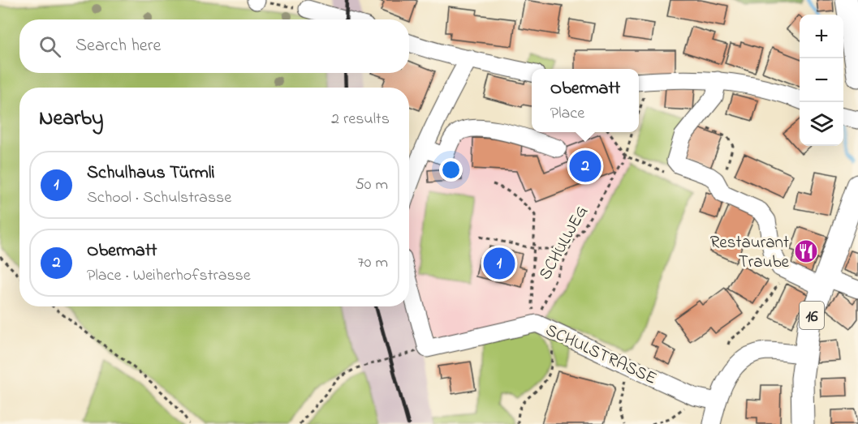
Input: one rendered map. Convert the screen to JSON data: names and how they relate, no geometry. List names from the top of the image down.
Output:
{
  "streets": {
    "main road": ["16"],
    "street": ["SCHULSTRASSE"],
    "path": ["SCHULWEG"]
  },
  "crossings": [
    ["SCHULWEG", "SCHULSTRASSE"]
  ],
  "places": {
    "restaurant": ["Restaurant Traube"]
  },
  "page": {
    "map_buttons": ["+", "−"],
    "search": "Search here",
    "popup": ["Obermatt", "Place"],
    "heading": ["Nearby", "2 results"],
    "pins": ["2", "1"],
    "list": [
      {
        "mark": "1",
        "name": "Schulhaus Türmli",
        "note": "School · Schulstrasse",
        "value": "50 m"
      },
      {
        "mark": "2",
        "name": "Obermatt",
        "note": "Place · Weiherhofstrasse",
        "value": "70 m"
      }
    ]
  }
}
